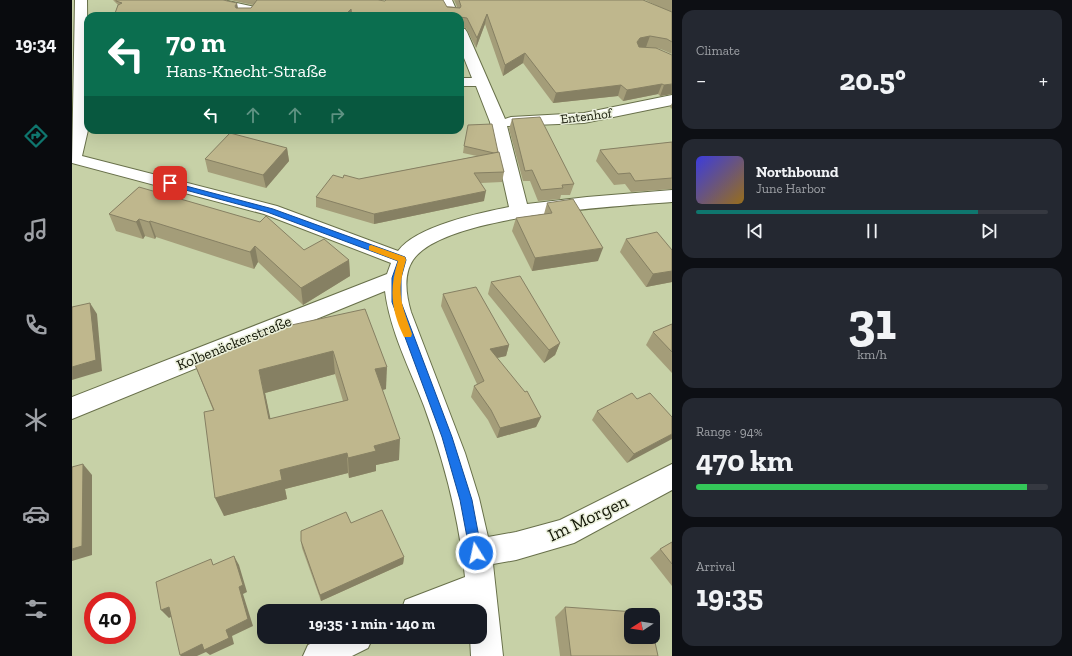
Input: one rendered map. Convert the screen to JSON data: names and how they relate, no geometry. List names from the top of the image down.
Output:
{
  "streets": {
    "street": ["Entenhof", "Kolbenäckerstraße", "Im Morgen"]
  },
  "north": "left",
  "page": {
    "tabs": "19:34",
    "tile": [
      "Climate",
      ["31", "km/h"],
      ["Range · 94%", "470 km"],
      ["Arrival", "19:35"]
    ],
    "turn": ["70 m", "Hans-Knecht-Straße"],
    "heat": ["−", "20.5°", "+"],
    "song": ["Northbound", "June Harbor"],
    "limit": "40",
    "trip": "19:35 · 1 min · 140 m"
  }
}
